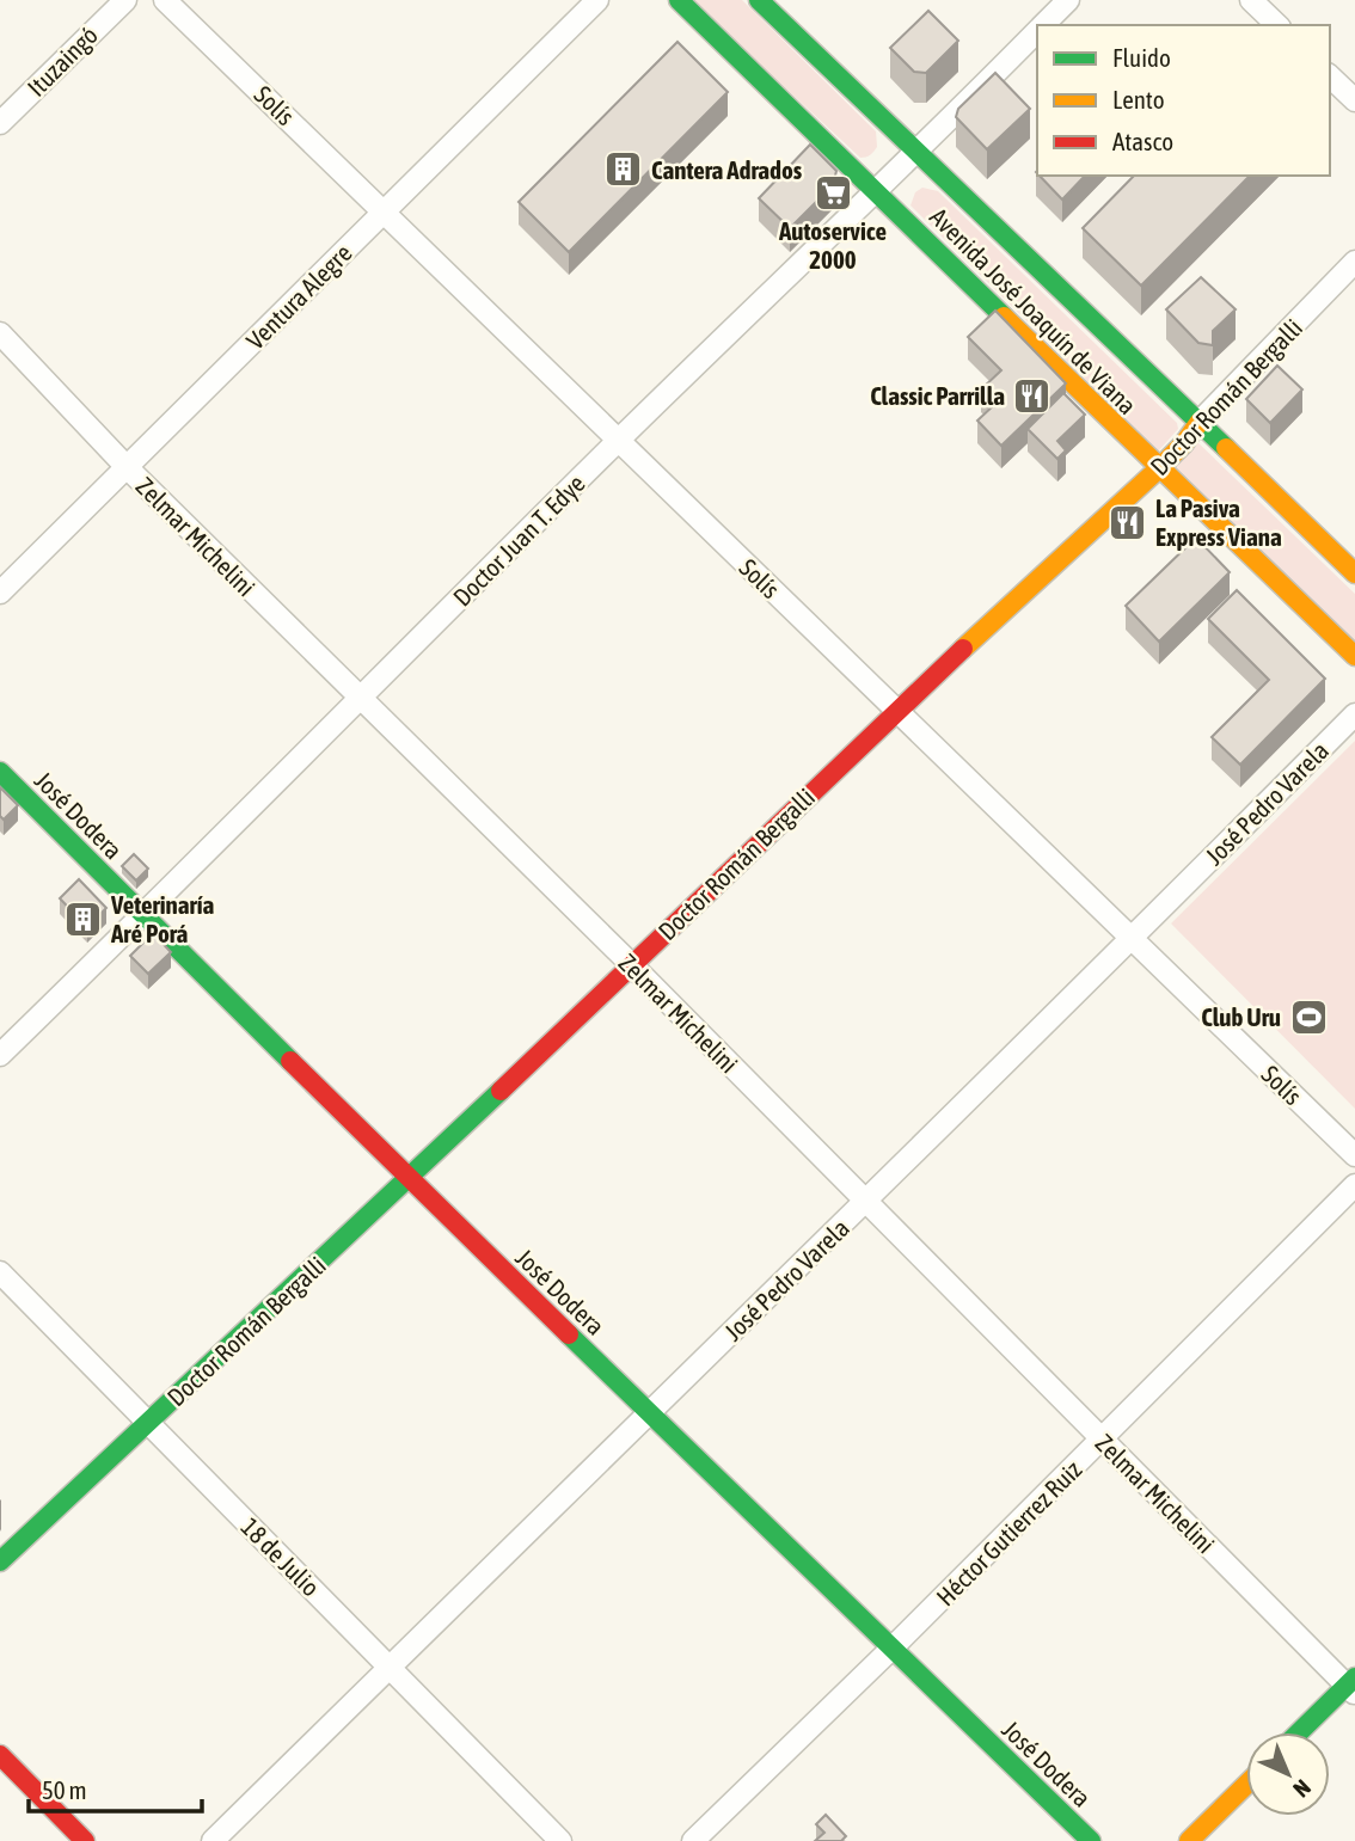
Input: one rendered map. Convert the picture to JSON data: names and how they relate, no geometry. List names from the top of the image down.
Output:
{
  "streets": {
    "street": [
      "Ituzaingó",
      "Solís",
      "Ventura Alegre",
      "Avenida José Joaquín de Viana",
      "Doctor Román Bergalli",
      "Zelmar Michelini",
      "Doctor Juan T. Edye",
      "José Pedro Varela",
      "José Dodera",
      "Héctor Gutierrez Ruiz",
      "18 de Julio"
    ]
  },
  "crossings": [
    ["Solís", "Ventura Alegre"],
    ["Solís", "Doctor Román Bergalli"],
    ["Solís", "Doctor Juan T. Edye"],
    ["Solís", "José Pedro Varela"],
    ["Ventura Alegre", "Zelmar Michelini"],
    ["Avenida José Joaquín de Viana", "Doctor Román Bergalli"],
    ["Avenida José Joaquín de Viana", "Doctor Juan T. Edye"],
    ["Doctor Román Bergalli", "Zelmar Michelini"],
    ["Doctor Román Bergalli", "José Dodera"],
    ["Doctor Román Bergalli", "18 de Julio"],
    ["Zelmar Michelini", "Doctor Juan T. Edye"],
    ["Zelmar Michelini", "José Pedro Varela"],
    ["Zelmar Michelini", "Héctor Gutierrez Ruiz"],
    ["Doctor Juan T. Edye", "José Dodera"],
    ["José Pedro Varela", "José Dodera"],
    ["José Pedro Varela", "18 de Julio"],
    ["José Dodera", "Héctor Gutierrez Ruiz"]
  ],
  "places": {
    "building": ["Cantera Adrados", "Veterinaría Aré Porá"],
    "supermarket": ["Autoservice 2000"],
    "restaurant": ["Classic Parrilla", "La Pasiva Express Viana"],
    "sports": ["Club Uru"]
  },
  "legend": ["Fluido", "Lento", "Atasco"],
  "scale_bar": "50 m",
  "north": "bottom right"
}
